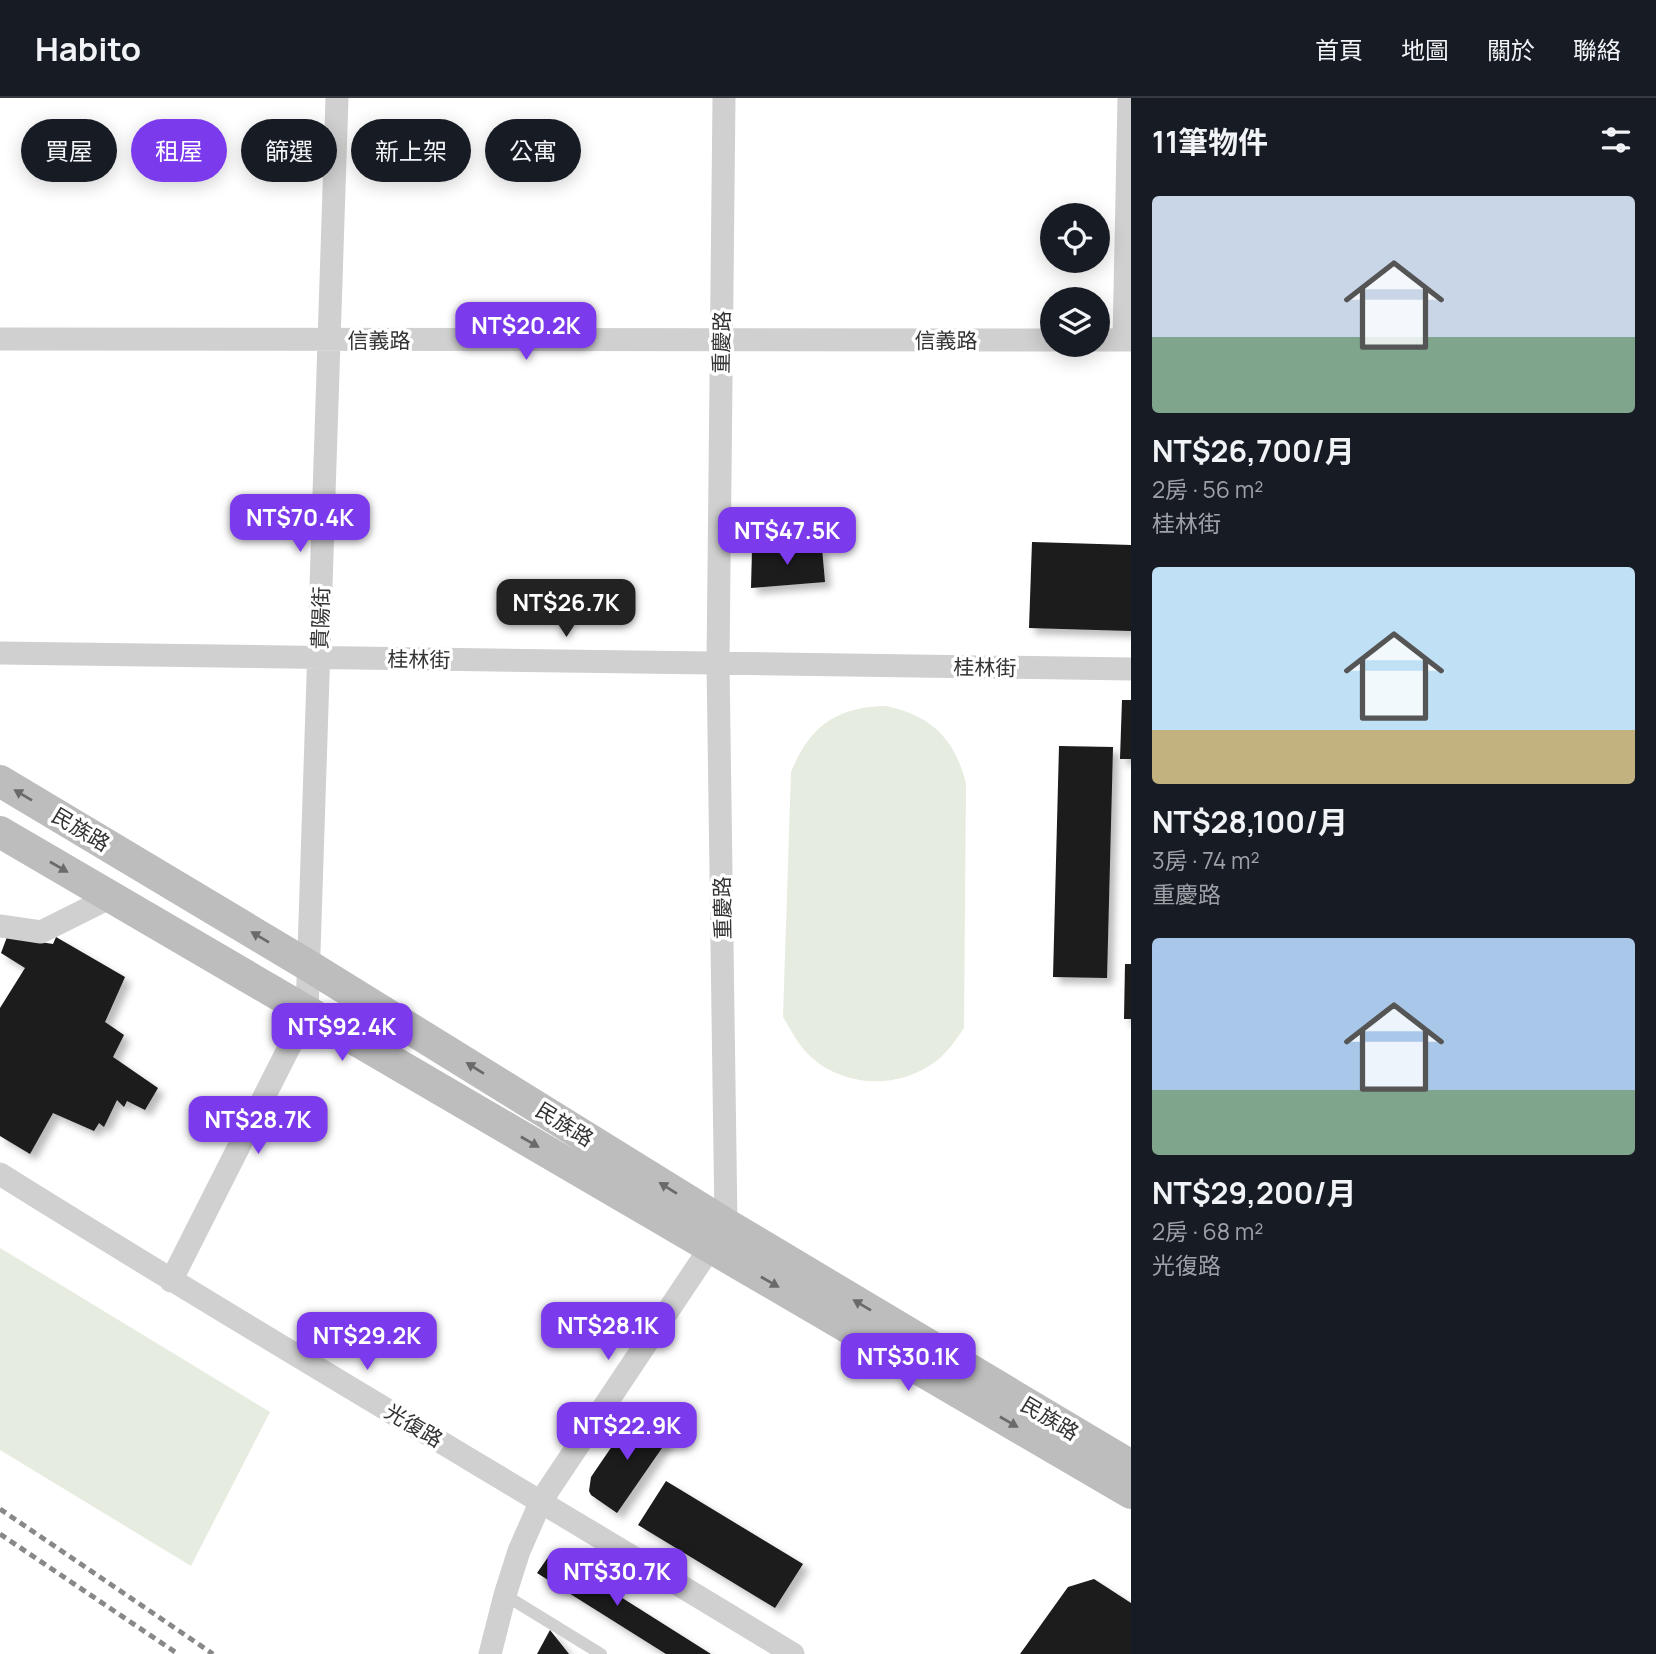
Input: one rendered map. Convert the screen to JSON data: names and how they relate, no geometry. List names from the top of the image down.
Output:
{
  "streets": {
    "street": [
      "信義路",
      "重慶路",
      "貴陽街",
      "桂林街",
      "民族路",
      "光復路"
    ]
  },
  "crossings": [
    ["信義路", "重慶路"],
    ["信義路", "貴陽街"],
    ["重慶路", "桂林街"],
    ["重慶路", "民族路"],
    ["貴陽街", "桂林街"],
    ["貴陽街", "民族路"]
  ],
  "page": {
    "header": "Habito",
    "nav": [
      "首頁",
      "地圖",
      "關於",
      "聯絡"
    ],
    "heading": "11筆物件",
    "chip": [
      "買屋",
      "租屋",
      "篩選",
      "新上架",
      "公寓"
    ],
    "list": [
      {
        "name": "NT$26,700/月",
        "note": "2房 · 56 m² · 桂林街"
      },
      {
        "name": "NT$28,100/月",
        "note": "3房 · 74 m² · 重慶路"
      },
      {
        "name": "NT$29,200/月",
        "note": "2房 · 68 m² · 光復路"
      }
    ],
    "price": [
      "NT$20.2K",
      "NT$70.4K",
      "NT$47.5K",
      "NT$26.7K",
      "NT$92.4K",
      "NT$28.7K",
      "NT$28.1K",
      "NT$29.2K",
      "NT$30.1K",
      "NT$22.9K",
      "NT$30.7K"
    ]
  }
}
